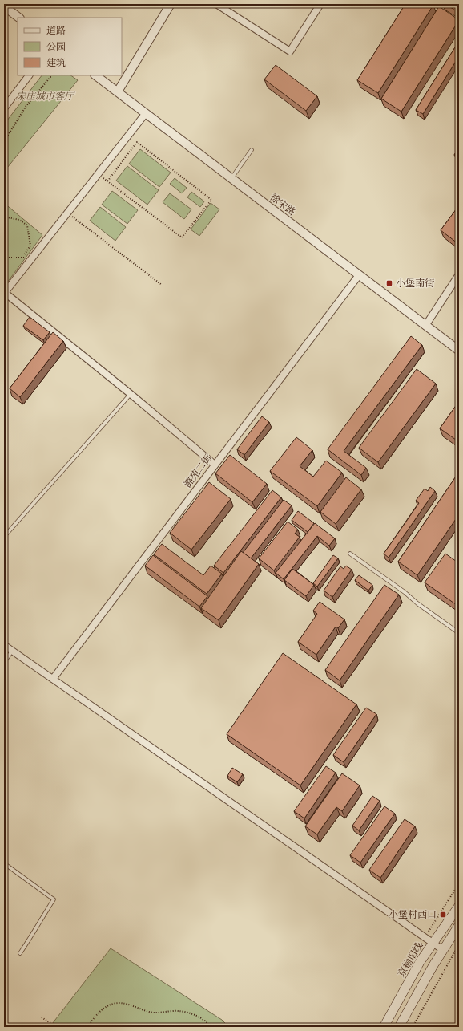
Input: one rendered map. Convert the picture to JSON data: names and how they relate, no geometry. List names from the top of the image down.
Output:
{
  "streets": {
    "main road": ["京榆旧线"],
    "street": ["徐宋路", "潞苑二街"]
  },
  "crossings": [
    ["徐宋路", "潞苑二街"]
  ],
  "parks": ["宋庄城市客厅"],
  "places": {
    "transit": ["小堡南街", "小堡村西口"]
  },
  "legend": ["道路", "公园", "建筑"]
}
